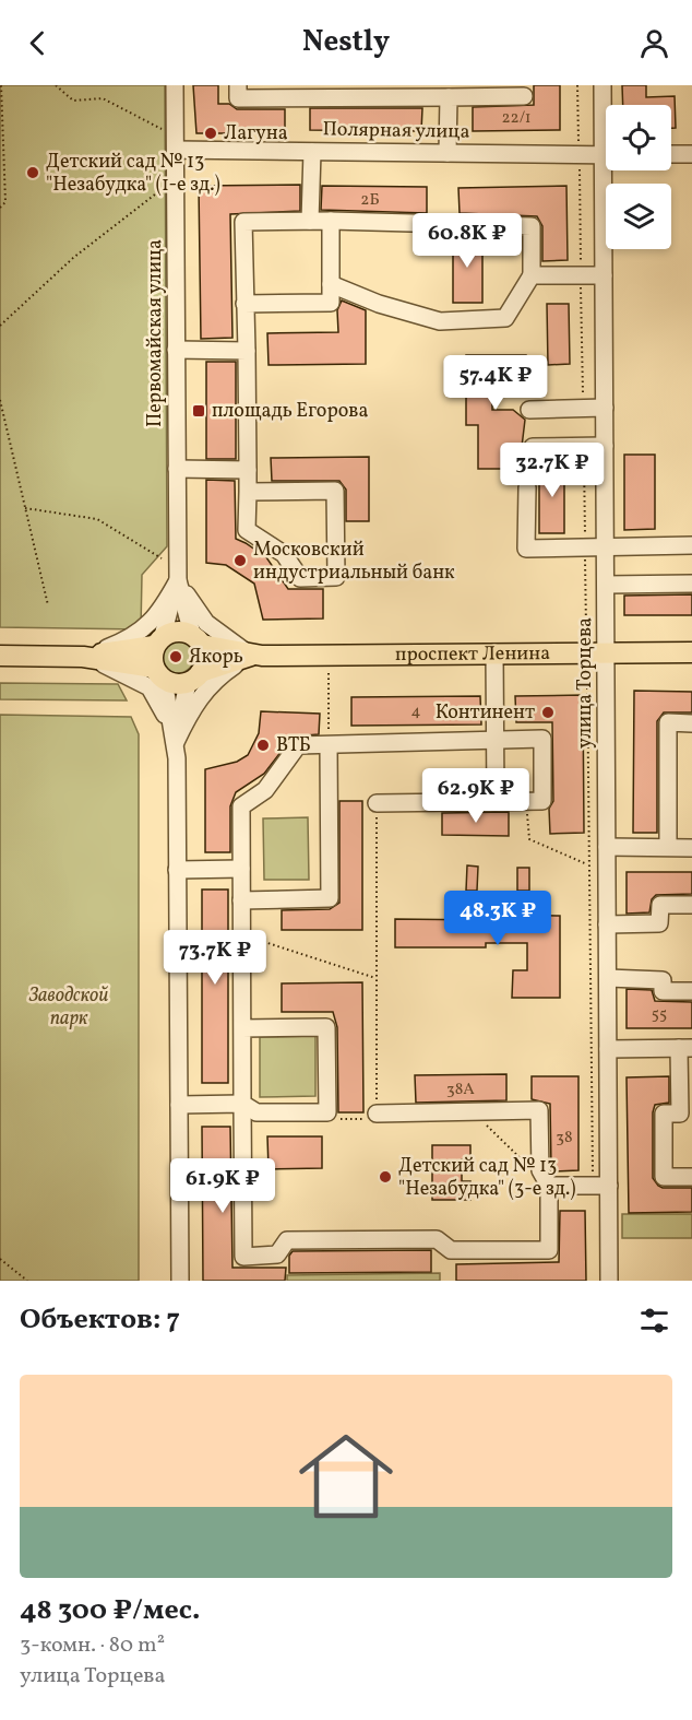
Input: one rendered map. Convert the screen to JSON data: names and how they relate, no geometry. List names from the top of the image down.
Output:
{
  "streets": {
    "main road": ["проспект Ленина"],
    "street": ["Полярная улица", "Первомайская улица", "улица Торцева"]
  },
  "crossings": [
    ["Полярная улица", "Первомайская улица"],
    ["проспект Ленина", "улица Торцева"]
  ],
  "parks": ["Заводской парк"],
  "places": {
    "other": [
      "Лагуна",
      "Детский сад № 13 \"Незабудка\" (1-е зд.)",
      "Московский индустриальный банк",
      "Якорь",
      "Континент",
      "ВТБ",
      "Детский сад № 13 \"Незабудка\" (3-е зд.)"
    ],
    "transit": ["площадь Егорова"]
  },
  "house_numbers": [
    "22/1",
    "2Б",
    "4",
    "55",
    "38А",
    "38"
  ],
  "page": {
    "header": "Nestly",
    "price": [
      "60.8K ₽",
      "57.4K ₽",
      "32.7K ₽",
      "62.9K ₽",
      "48.3K ₽",
      "73.7K ₽",
      "61.9K ₽"
    ],
    "heading": "Объектов: 7",
    "list": [
      {
        "name": "48 300 ₽/мес.",
        "note": "3-комн. · 80 m² · улица Торцева"
      }
    ]
  }
}
